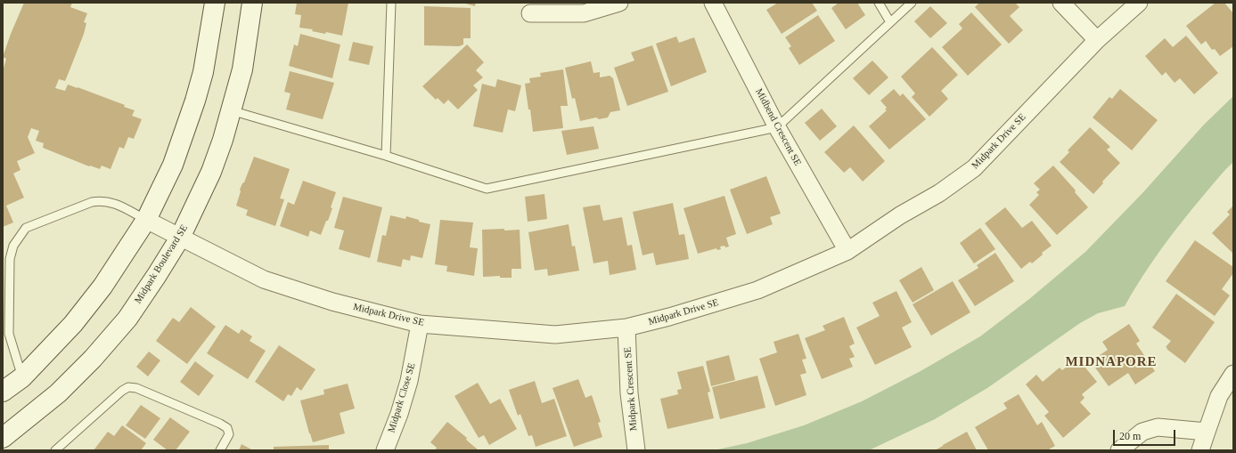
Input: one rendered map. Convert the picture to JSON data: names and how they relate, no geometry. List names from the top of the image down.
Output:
{
  "streets": {
    "street": [
      "Midbend Crescent SE",
      "Midpark Drive SE",
      "Midpark Boulevard SE",
      "Midpark Crescent SE",
      "Midpark Close SE"
    ]
  },
  "crossings": [
    ["Midbend Crescent SE", "Midpark Drive SE"],
    ["Midpark Drive SE", "Midpark Boulevard SE"],
    ["Midpark Drive SE", "Midpark Crescent SE"],
    ["Midpark Drive SE", "Midpark Close SE"]
  ],
  "districts": ["MIDNAPORE"],
  "scale_bar": "20 m"
}
